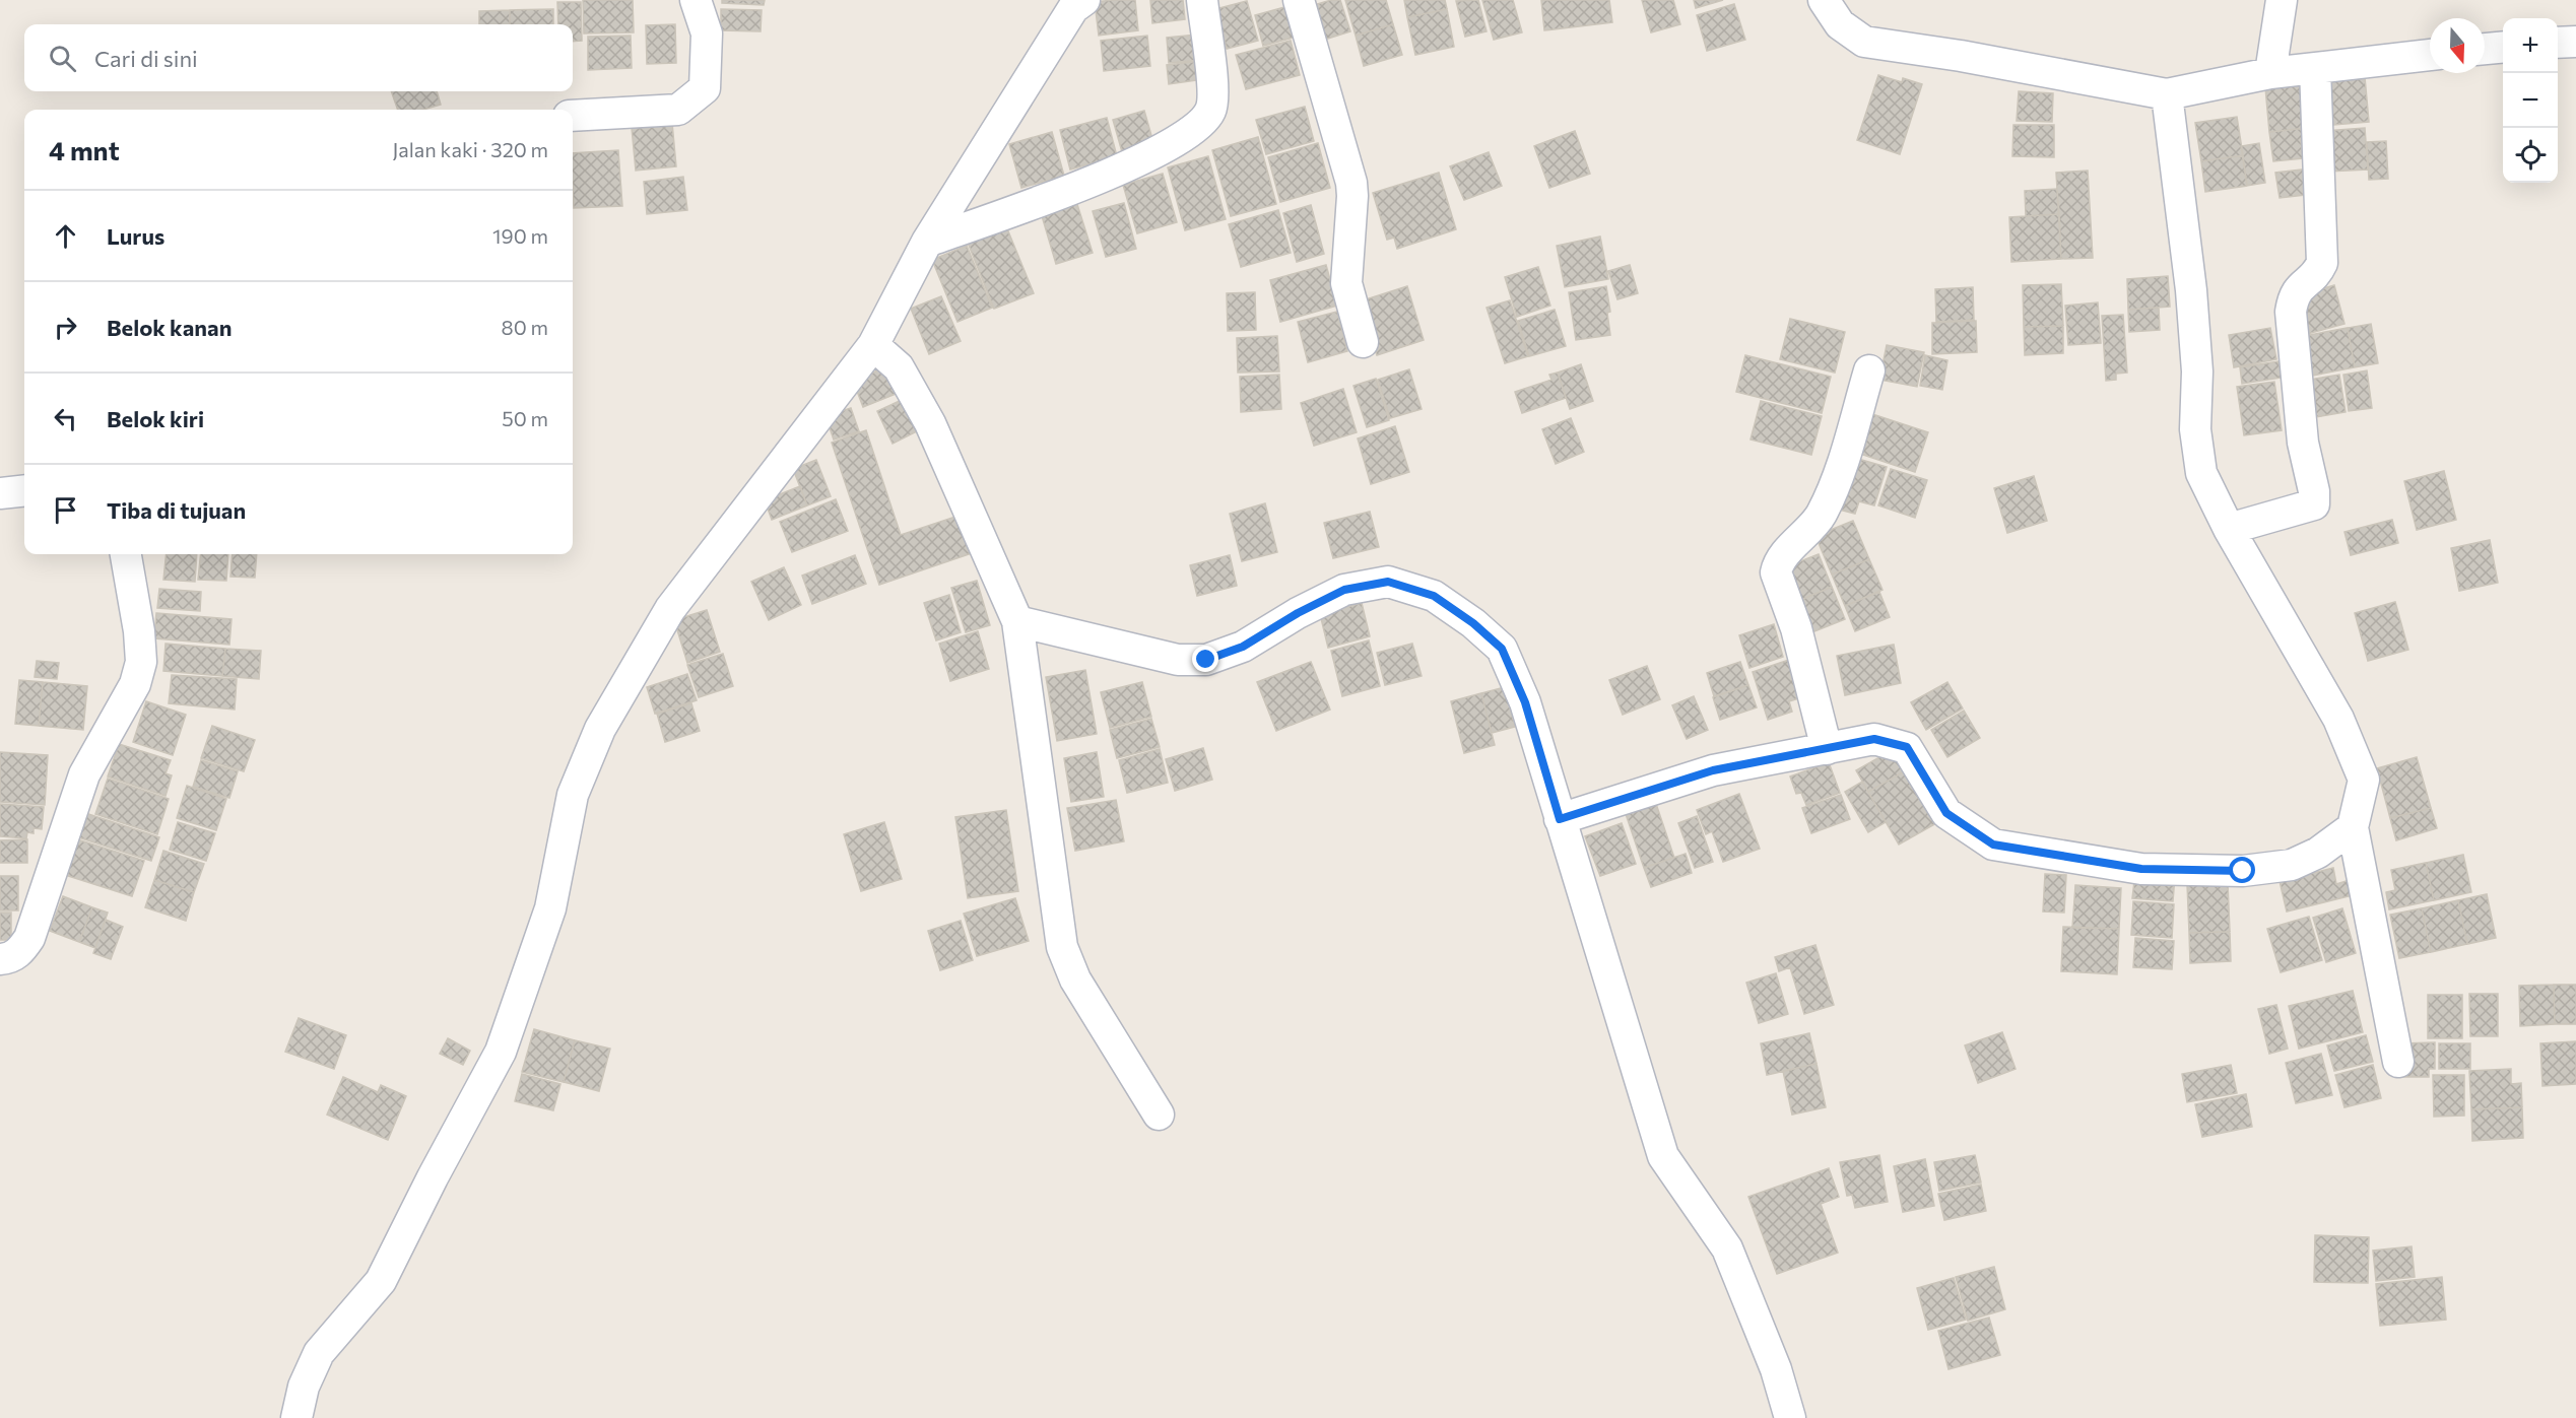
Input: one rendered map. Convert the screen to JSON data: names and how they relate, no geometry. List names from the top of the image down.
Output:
{
  "north": "bottom",
  "page": {
    "map_buttons": ["+", "−"],
    "search": "Cari di sini",
    "heading": ["4 mnt", "Jalan kaki · 320 m"],
    "list": [
      ["Lurus", "190 m"],
      ["Belok kanan", "80 m"],
      ["Belok kiri", "50 m"],
      "Tiba di tujuan"
    ]
  }
}
